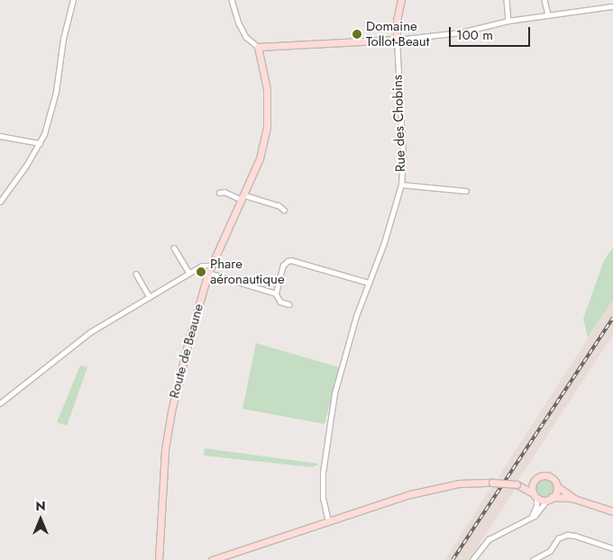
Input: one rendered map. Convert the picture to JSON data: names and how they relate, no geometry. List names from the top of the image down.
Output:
{
  "streets": {
    "street": ["Rue des Chobins", "Route de Beaune"]
  },
  "places": ["Domaine Tollot-Beaut", "Phare aéronautique"],
  "scale_bar": "100 m",
  "north": "top"
}
